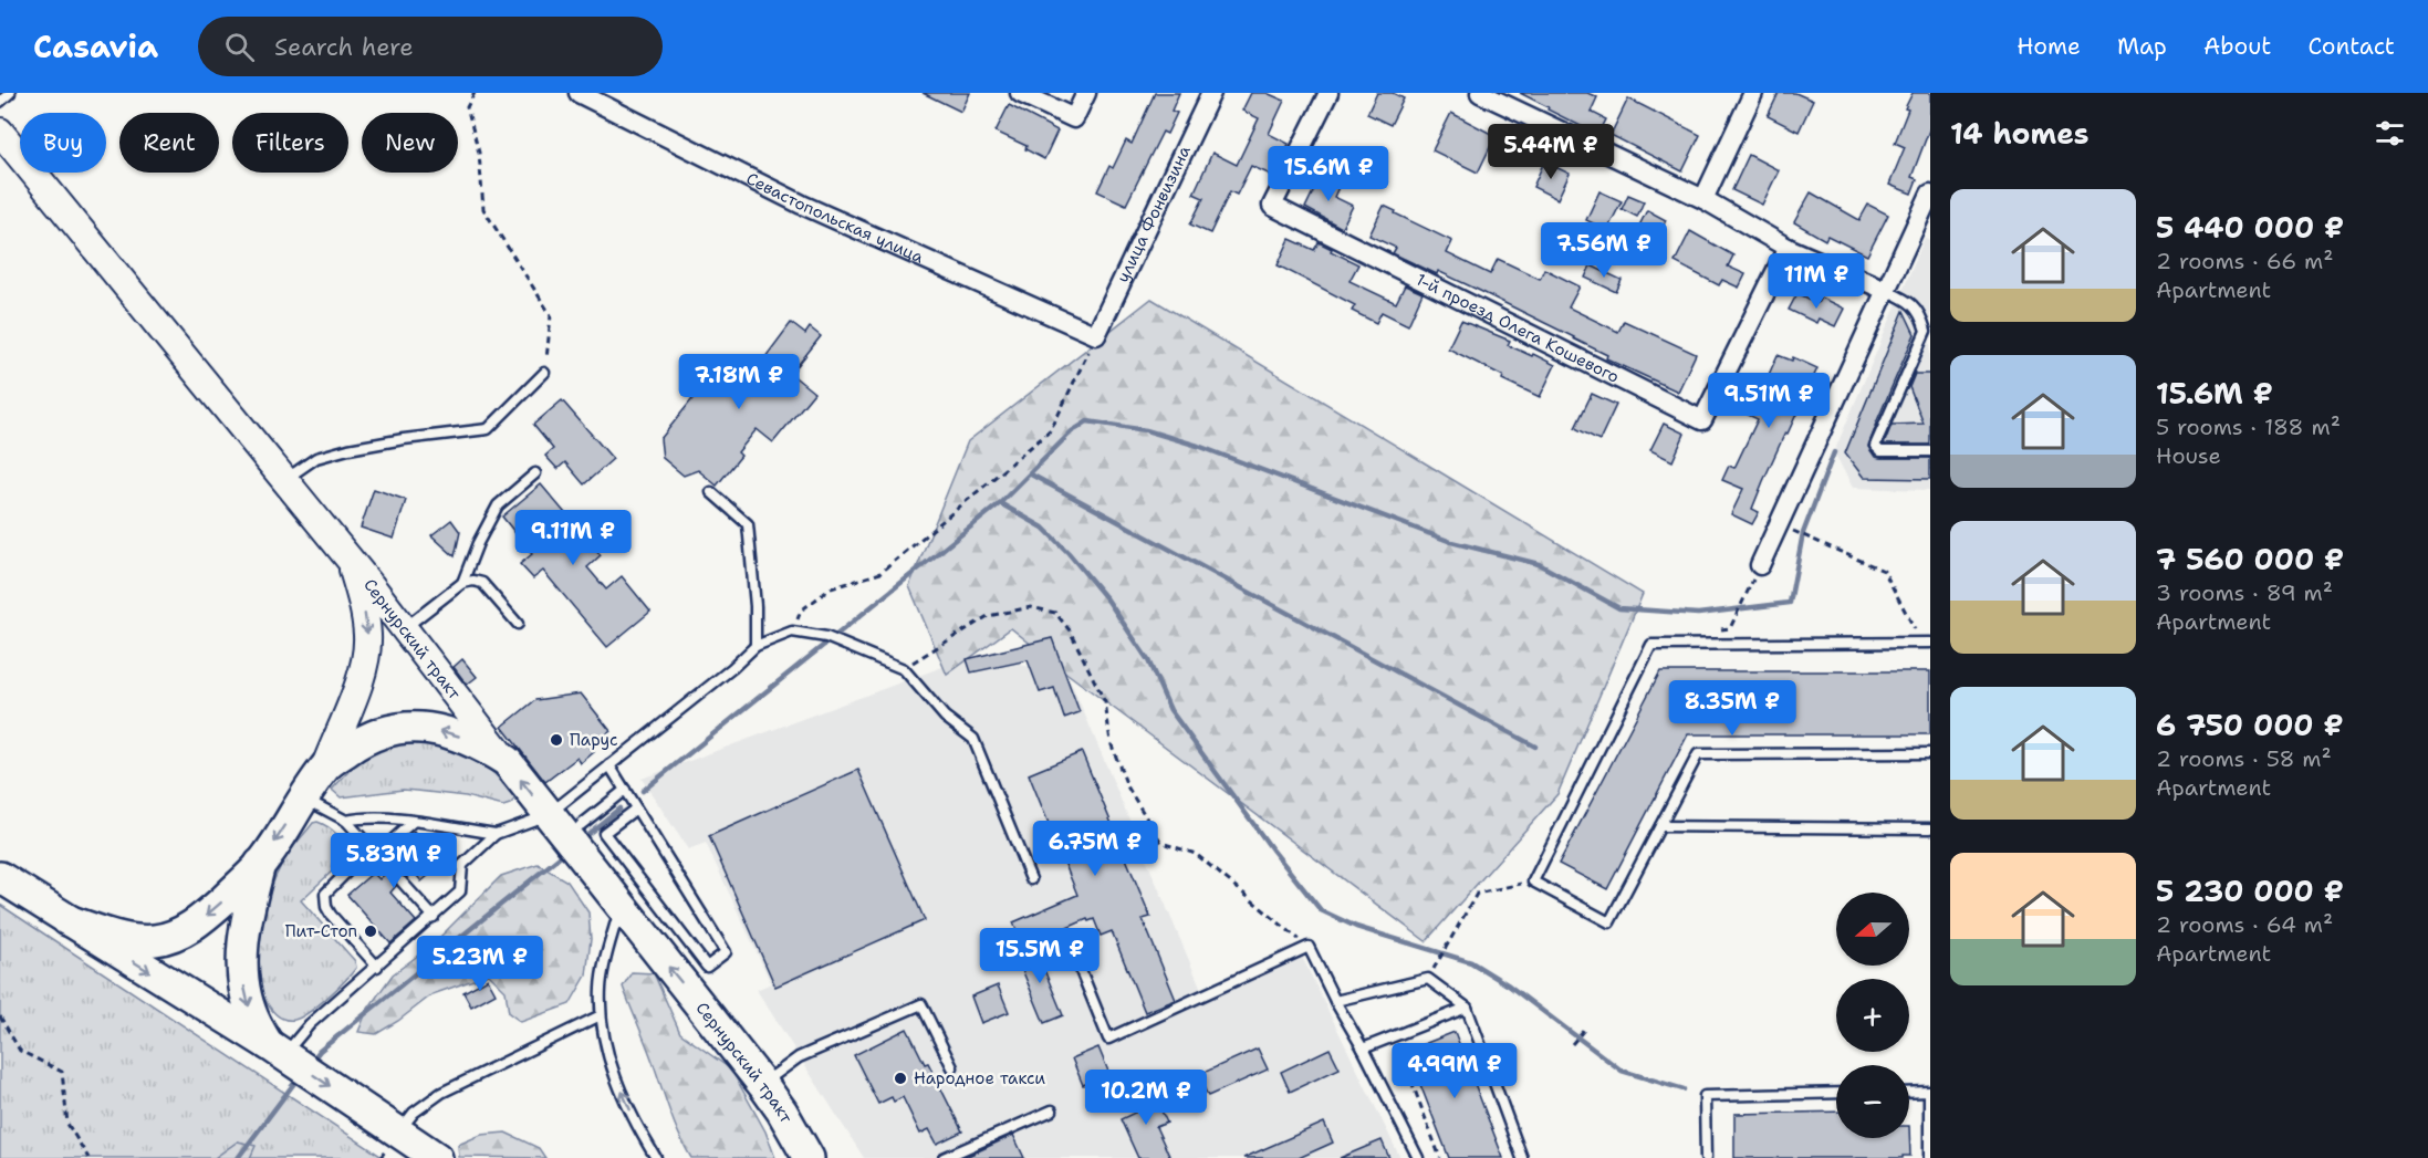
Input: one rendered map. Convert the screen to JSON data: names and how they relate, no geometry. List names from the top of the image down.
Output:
{
  "streets": {
    "main road": ["Сернурский тракт"],
    "street": ["улица Фонвизина", "Севастопольская улица", "1-й проезд Олега Кошевого"]
  },
  "crossings": [
    ["улица Фонвизина", "Севастопольская улица"]
  ],
  "places": ["Парус", "Пит-Стоп", "Народное такси"],
  "north": "left",
  "page": {
    "header": "Casavia",
    "search": "Search here",
    "nav": [
      "Home",
      "Map",
      "About",
      "Contact"
    ],
    "heading": "14 homes",
    "chip": [
      "Buy",
      "Rent",
      "Filters",
      "New"
    ],
    "price": [
      "5.44M ₽",
      "15.6M ₽",
      "7.56M ₽",
      "11M ₽",
      "7.18M ₽",
      "9.51M ₽",
      "9.11M ₽",
      "8.35M ₽",
      "6.75M ₽",
      "5.83M ₽",
      "15.5M ₽",
      "5.23M ₽",
      "4.99M ₽",
      "10.2M ₽"
    ],
    "list": [
      {
        "name": "5 440 000 ₽",
        "note": "2 rooms · 66 m² · Apartment"
      },
      {
        "name": "15.6M ₽",
        "note": "5 rooms · 188 m² · House"
      },
      {
        "name": "7 560 000 ₽",
        "note": "3 rooms · 89 m² · Apartment"
      },
      {
        "name": "6 750 000 ₽",
        "note": "2 rooms · 58 m² · Apartment"
      },
      {
        "name": "5 230 000 ₽",
        "note": "2 rooms · 64 m² · Apartment"
      }
    ],
    "map_buttons": ["+", "−"]
  }
}
